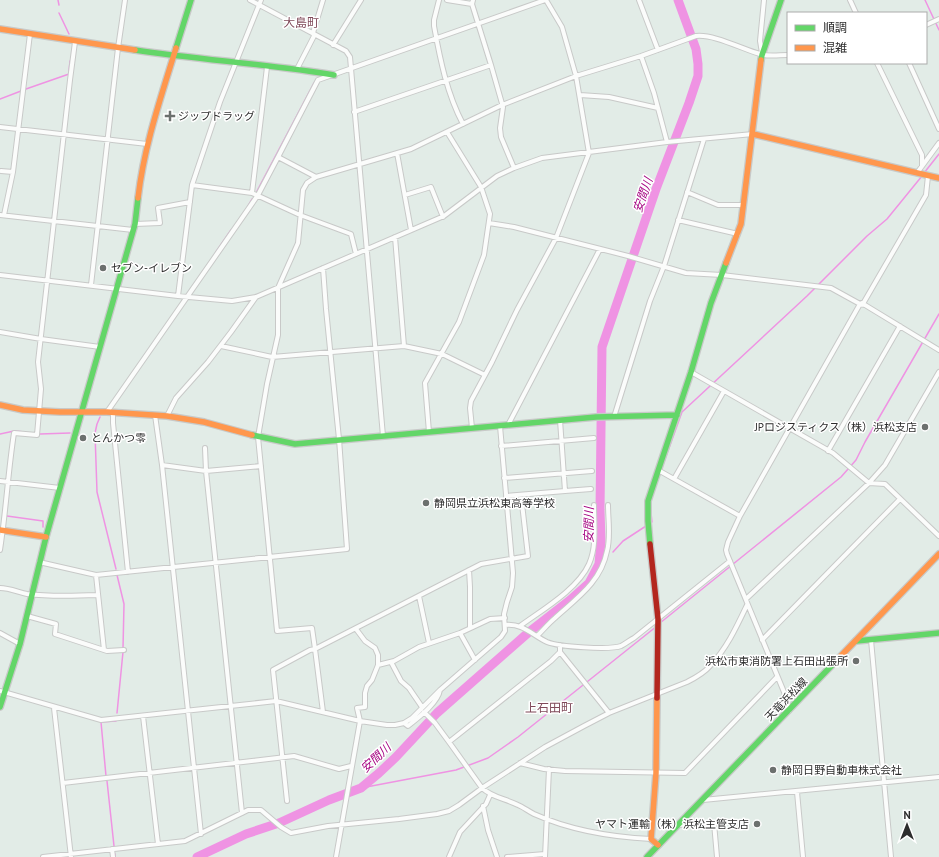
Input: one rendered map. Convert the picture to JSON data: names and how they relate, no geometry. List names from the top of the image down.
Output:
{
  "streets": {
    "street": ["天竜浜松線"]
  },
  "districts": ["大島町", "上石田町"],
  "water": ["安間川"],
  "places": {
    "health": ["ジップドラッグ"],
    "other": [
      "セブン-イレブン",
      "JPロジスティクス（株）浜松支店",
      "とんかつ零",
      "静岡県立浜松東高等学校",
      "浜松市東消防署上石田出張所",
      "静岡日野自動車株式会社",
      "ヤマト運輸（株）浜松主管支店"
    ]
  },
  "legend": ["順調", "混雑"],
  "north": "top"
}
